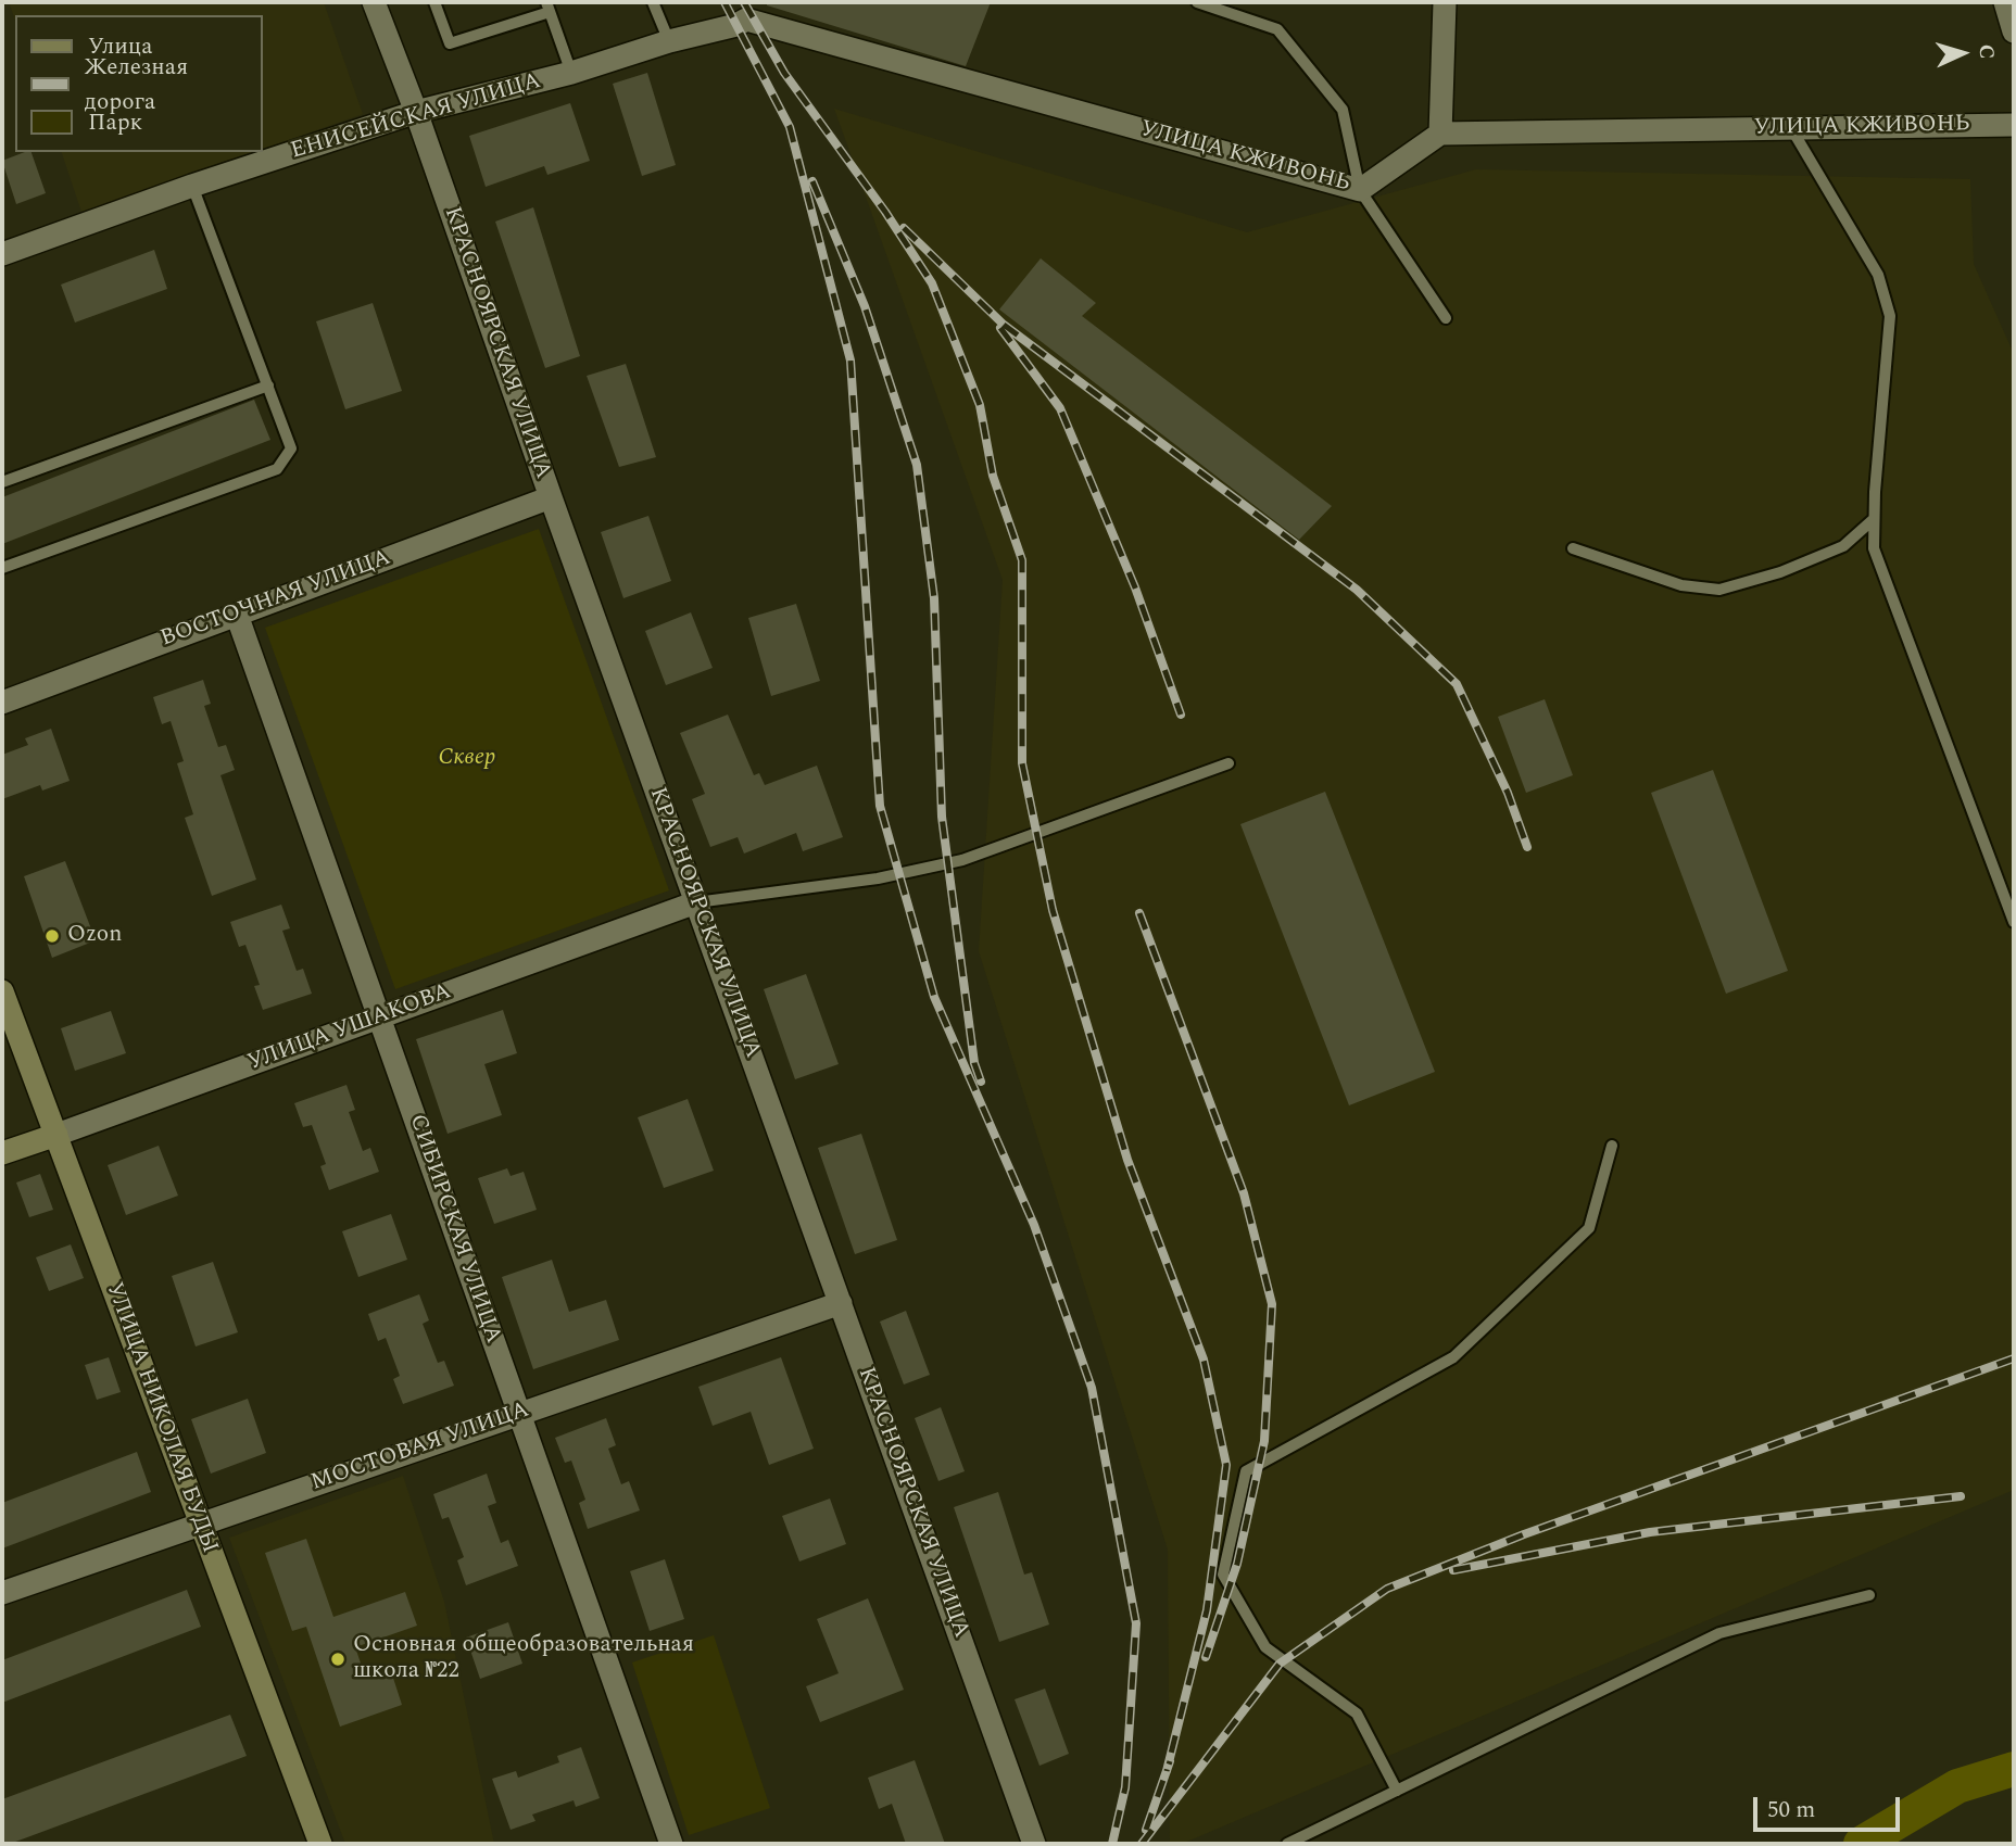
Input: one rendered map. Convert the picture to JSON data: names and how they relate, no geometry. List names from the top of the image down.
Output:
{
  "streets": {
    "street": [
      "ЕНИСЕЙСКАЯ УЛИЦА",
      "УЛИЦА КЖИВОНЬ",
      "КРАСНОЯРСКАЯ УЛИЦА",
      "ВОСТОЧНАЯ УЛИЦА",
      "УЛИЦА УШАКОВА",
      "СИБИРСКАЯ УЛИЦА",
      "УЛИЦА НИКОЛАЯ БУДЫ",
      "МОСТОВАЯ УЛИЦА"
    ]
  },
  "crossings": [
    ["ЕНИСЕЙСКАЯ УЛИЦА", "УЛИЦА КЖИВОНЬ"],
    ["ЕНИСЕЙСКАЯ УЛИЦА", "КРАСНОЯРСКАЯ УЛИЦА"],
    ["КРАСНОЯРСКАЯ УЛИЦА", "ВОСТОЧНАЯ УЛИЦА"],
    ["КРАСНОЯРСКАЯ УЛИЦА", "УЛИЦА УШАКОВА"],
    ["КРАСНОЯРСКАЯ УЛИЦА", "МОСТОВАЯ УЛИЦА"],
    ["ВОСТОЧНАЯ УЛИЦА", "СИБИРСКАЯ УЛИЦА"],
    ["УЛИЦА УШАКОВА", "СИБИРСКАЯ УЛИЦА"],
    ["УЛИЦА УШАКОВА", "УЛИЦА НИКОЛАЯ БУДЫ"],
    ["СИБИРСКАЯ УЛИЦА", "МОСТОВАЯ УЛИЦА"],
    ["УЛИЦА НИКОЛАЯ БУДЫ", "МОСТОВАЯ УЛИЦА"]
  ],
  "parks": ["Сквер"],
  "places": ["Ozon", "Основная общеобразовательная школа №22"],
  "legend": ["Улица", "Железная дорога", "Парк"],
  "scale_bar": "50 m",
  "north": "right"
}
